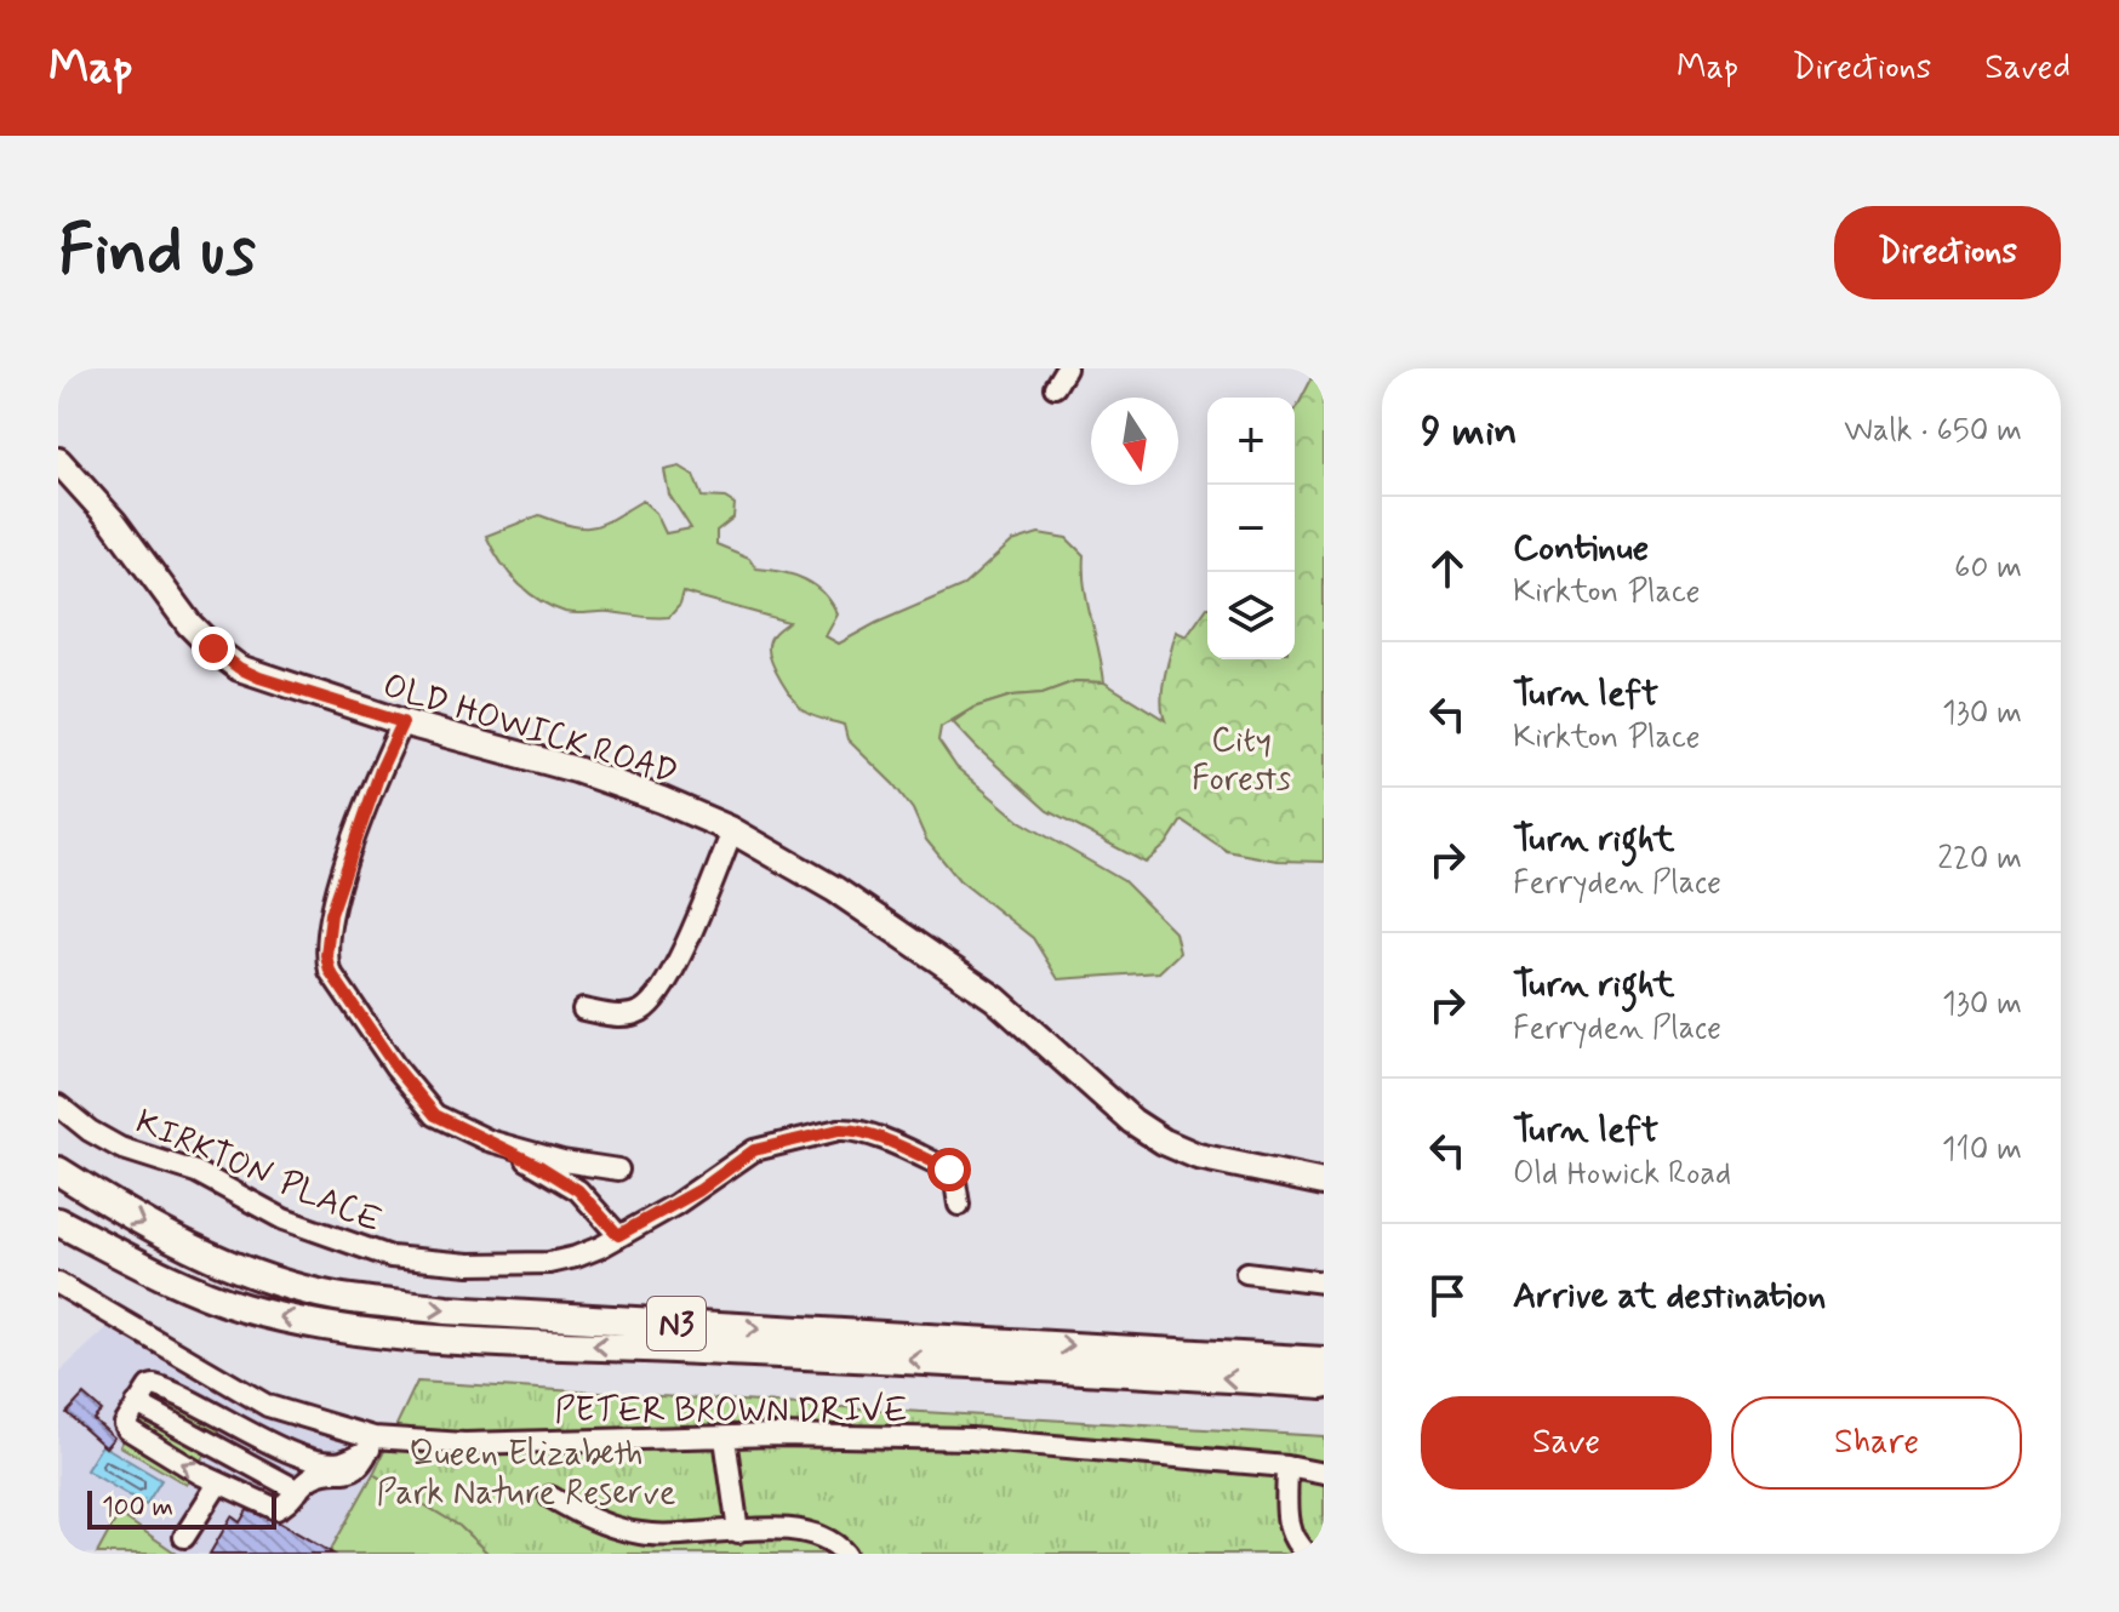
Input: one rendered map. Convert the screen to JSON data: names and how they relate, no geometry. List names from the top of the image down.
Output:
{
  "streets": {
    "highway": ["N3"],
    "main road": ["OLD HOWICK ROAD"],
    "street": ["KIRKTON PLACE", "PETER BROWN DRIVE"]
  },
  "parks": ["City Forests", "Queen Elizabeth Park Nature Reserve"],
  "scale_bar": "100 m",
  "north": "bottom",
  "page": {
    "header": "Map",
    "nav": ["Map", "Directions", "Saved"],
    "buttons": [
      "Directions",
      ["Save", "Share"]
    ],
    "title": "Find us",
    "heading": ["9 min", "Walk · 650 m"],
    "map_buttons": ["+", "−"],
    "list": [
      ["Continue", "Kirkton Place", "60 m"],
      ["Turn left", "Kirkton Place", "130 m"],
      ["Turn right", "Ferryden Place", "220 m"],
      ["Turn right", "Ferryden Place", "130 m"],
      ["Turn left", "Old Howick Road", "110 m"],
      "Arrive at destination"
    ],
    "scale": "100 m"
  }
}
